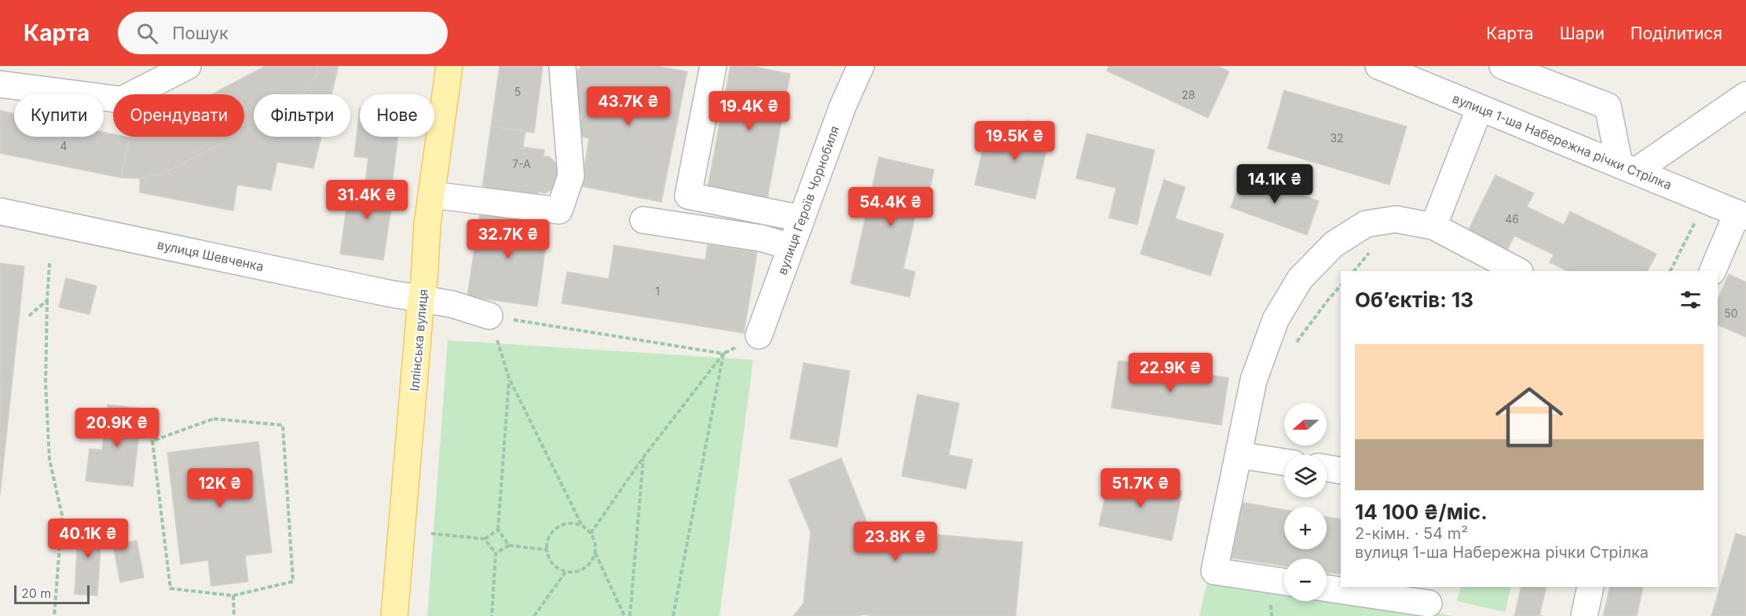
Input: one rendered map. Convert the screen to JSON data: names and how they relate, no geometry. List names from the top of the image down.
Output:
{
  "streets": {
    "main road": ["Іллінська вулиця"],
    "street": ["вулиця 1-ша Набережна річки Стрілка", "вулиця Героїв Чорнобиля", "вулиця Шевченка"]
  },
  "crossings": [
    ["вулиця Шевченка", "Іллінська вулиця"]
  ],
  "house_numbers": [
    "5",
    "28",
    "32",
    "4",
    "7-А",
    "46",
    "1",
    "50"
  ],
  "scale_bar": "20 m",
  "north": "left",
  "page": {
    "header": "Карта",
    "search": "Пошук",
    "nav": ["Карта", "Шари", "Поділитися"],
    "price": [
      "43.7K ₴",
      "19.4K ₴",
      "19.5K ₴",
      "14.1K ₴",
      "31.4K ₴",
      "54.4K ₴",
      "32.7K ₴",
      "22.9K ₴",
      "20.9K ₴",
      "12K ₴",
      "51.7K ₴",
      "40.1K ₴",
      "23.8K ₴"
    ],
    "chip": [
      "Купити",
      "Орендувати",
      "Фільтри",
      "Нове"
    ],
    "heading": "Об’єктів: 13",
    "list": [
      {
        "name": "14 100 ₴/міс.",
        "note": "2-кімн. · 54 m² · вулиця 1-ша Набережна річки Стрілка"
      }
    ],
    "map_buttons": ["+", "−"],
    "scale": "20 m"
  }
}
